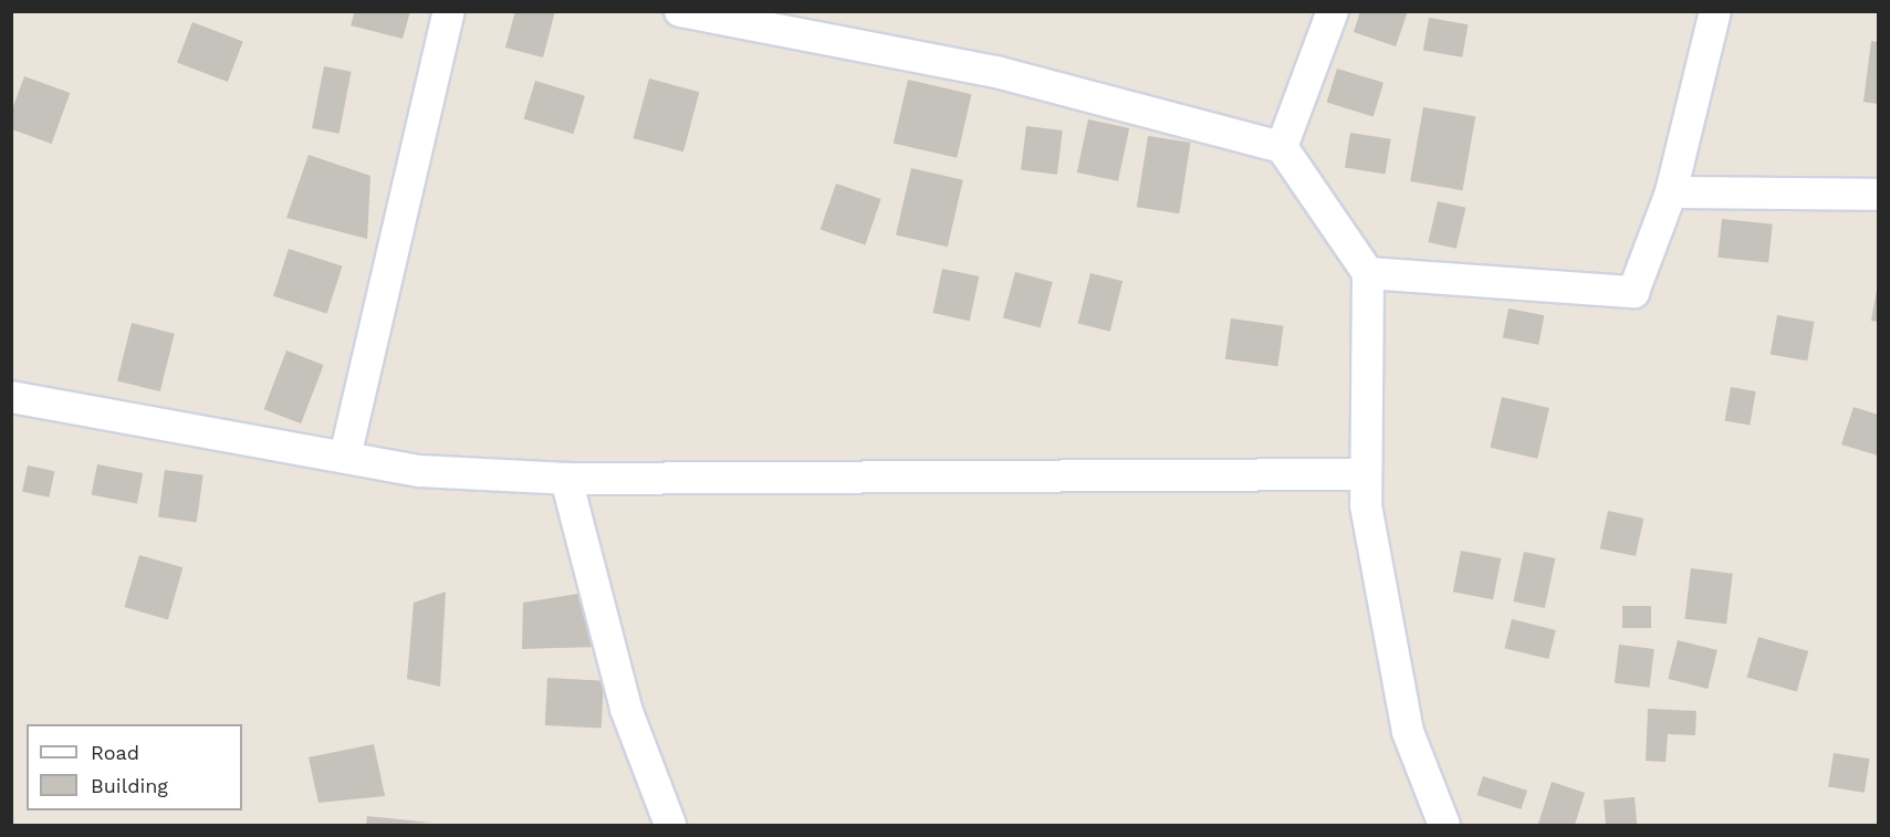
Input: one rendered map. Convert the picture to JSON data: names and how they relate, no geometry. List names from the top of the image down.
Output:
{
  "legend": ["Road", "Building"]
}
